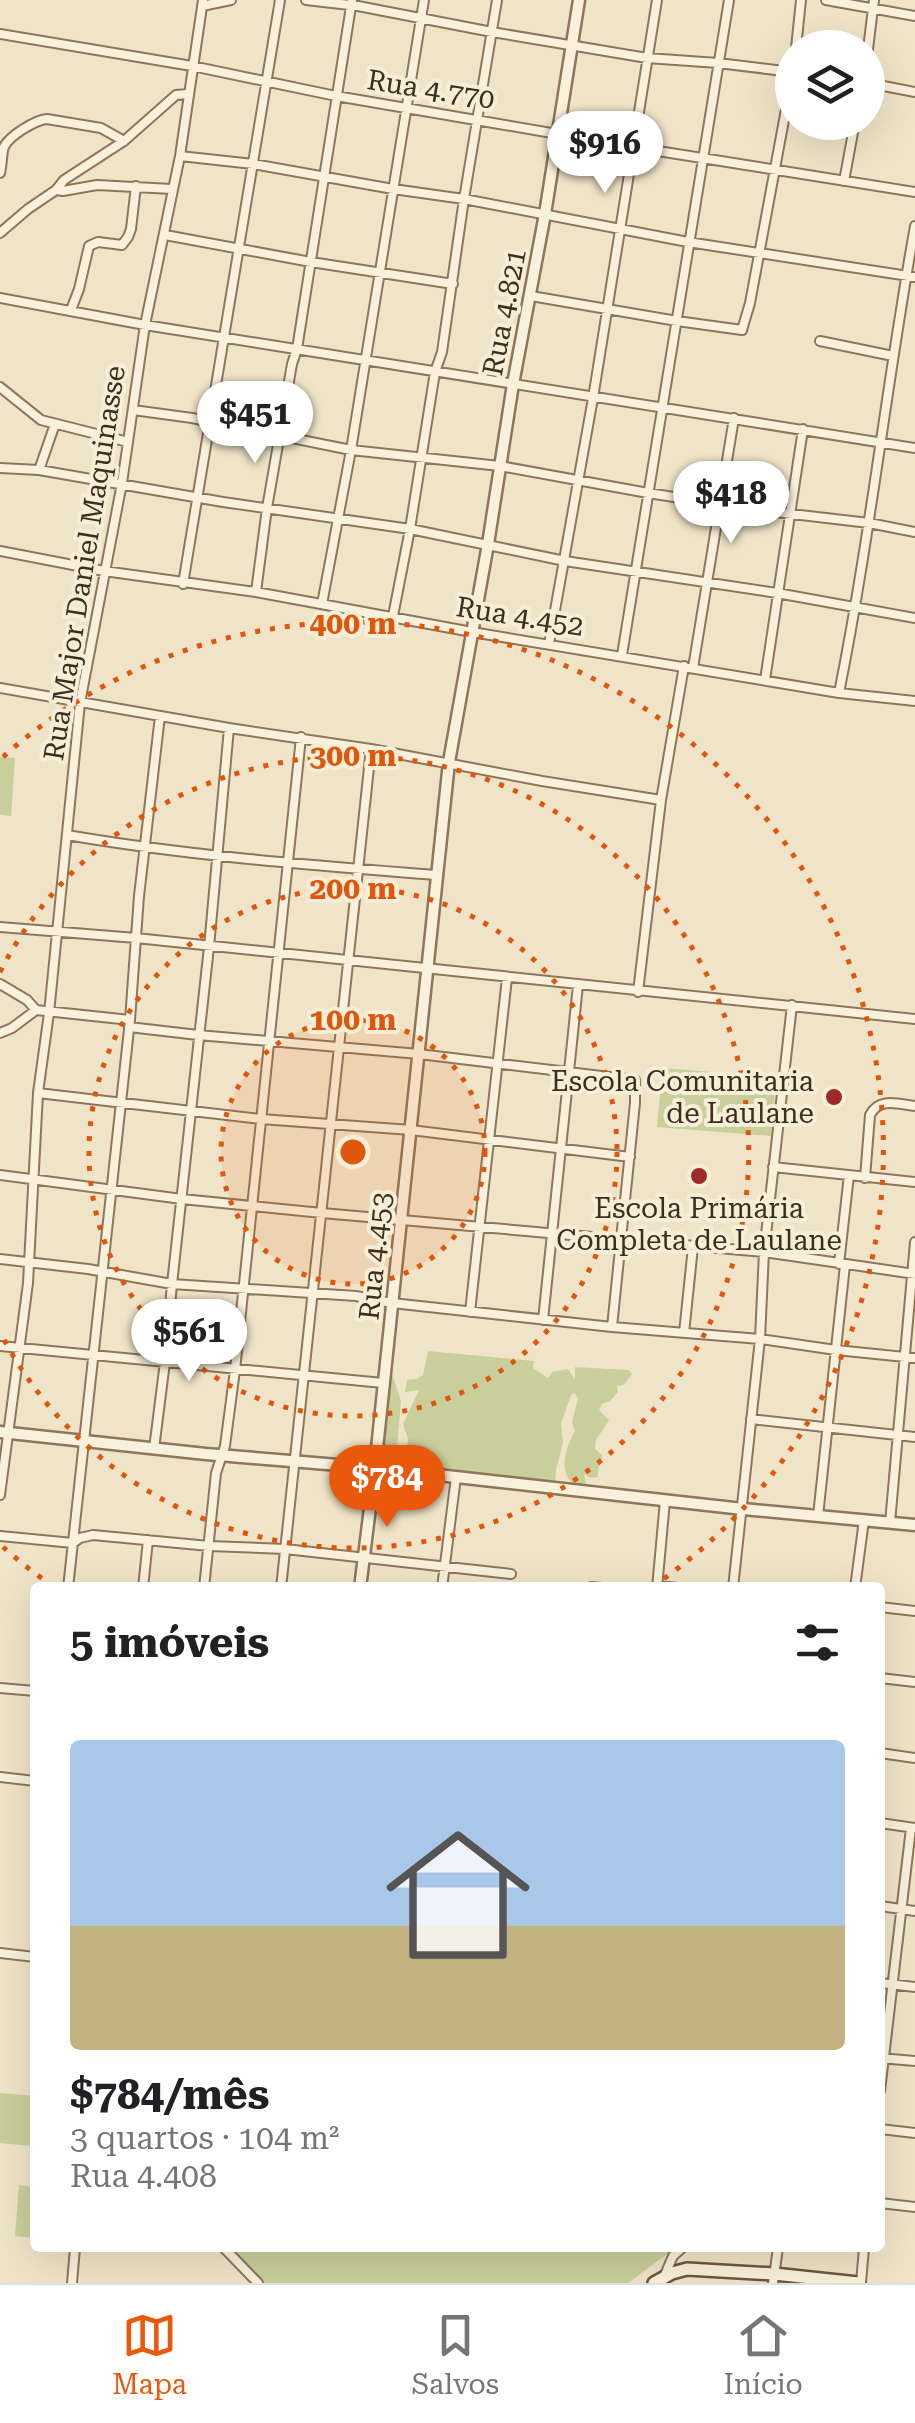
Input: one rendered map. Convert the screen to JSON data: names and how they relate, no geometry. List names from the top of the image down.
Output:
{
  "streets": {
    "street": [
      "Rua 4.770",
      "Rua 4.821",
      "Rua Major Daniel Maquinasse",
      "Rua 4.452",
      "Rua 4.453"
    ]
  },
  "crossings": [
    ["Rua 4.770", "Rua 4.821"],
    ["Rua 4.770", "Rua Major Daniel Maquinasse"],
    ["Rua 4.821", "Rua 4.452"],
    ["Rua 4.821", "Rua 4.453"],
    ["Rua Major Daniel Maquinasse", "Rua 4.452"],
    ["Rua 4.452", "Rua 4.453"]
  ],
  "places": ["Escola Comunitaria de Laulane", "Escola Primária Completa de Laulane"],
  "page": {
    "price": [
      "$916",
      "$451",
      "$418",
      "$561",
      "$784"
    ],
    "heading": "5 imóveis",
    "list": [
      {
        "name": "$784/mês",
        "note": "3 quartos · 104 m² · Rua 4.408"
      }
    ],
    "tabs": ["Mapa", "Salvos", "Início"]
  },
  "rings": [
    "400 m",
    "300 m",
    "200 m",
    "100 m"
  ]
}
